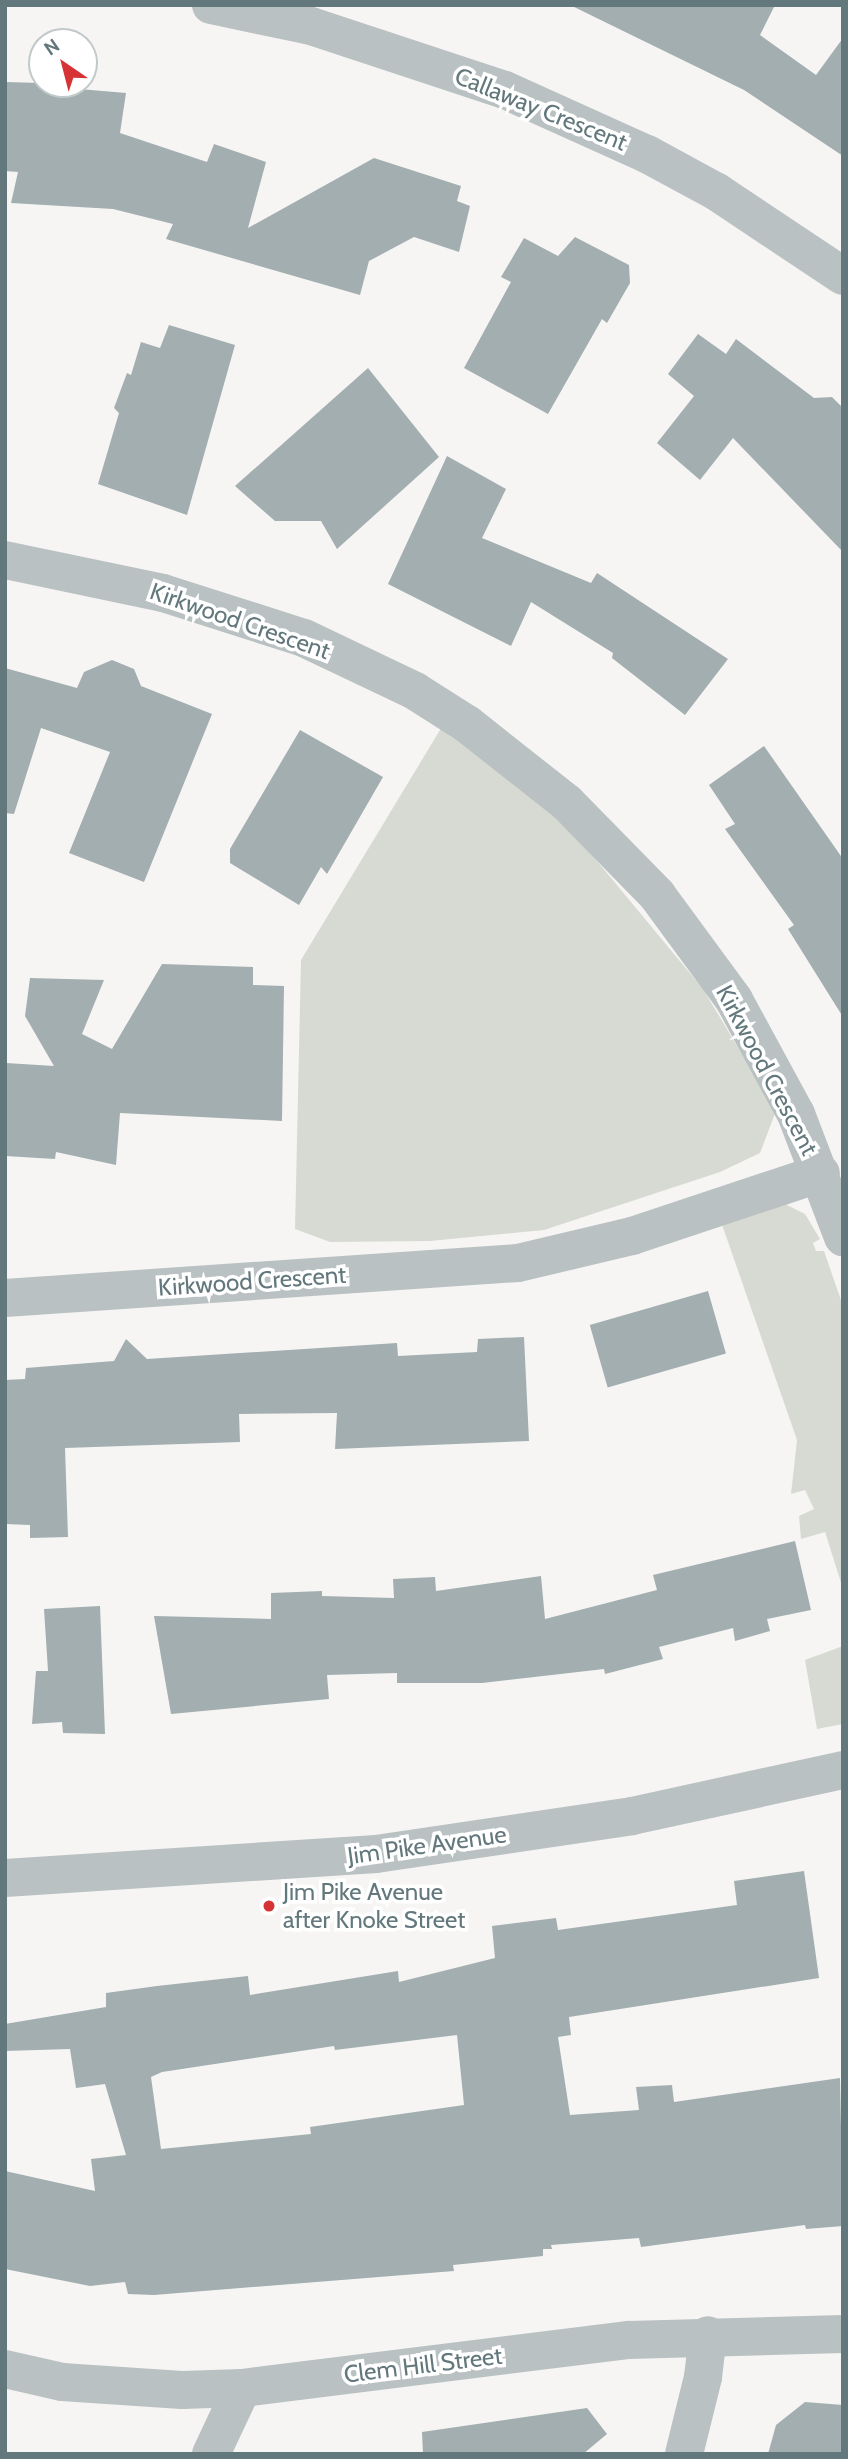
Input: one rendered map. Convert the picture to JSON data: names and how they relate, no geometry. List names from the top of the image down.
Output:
{
  "streets": {
    "street": [
      "Callaway Crescent",
      "Kirkwood Crescent",
      "Jim Pike Avenue",
      "Clem Hill Street"
    ]
  },
  "places": ["Jim Pike Avenue after Knoke Street"],
  "north": "top left"
}
